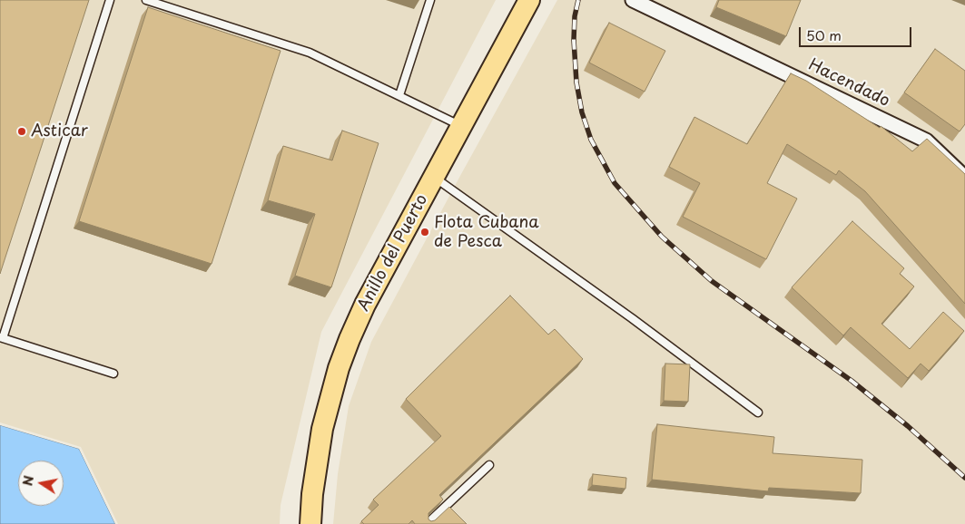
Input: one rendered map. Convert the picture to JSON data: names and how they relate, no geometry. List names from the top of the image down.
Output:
{
  "streets": {
    "main road": ["Anillo del Puerto"],
    "street": ["Hacendado"]
  },
  "places": ["Asticar", "Flota Cubana de Pesca"],
  "scale_bar": "50 m",
  "north": "left"
}
